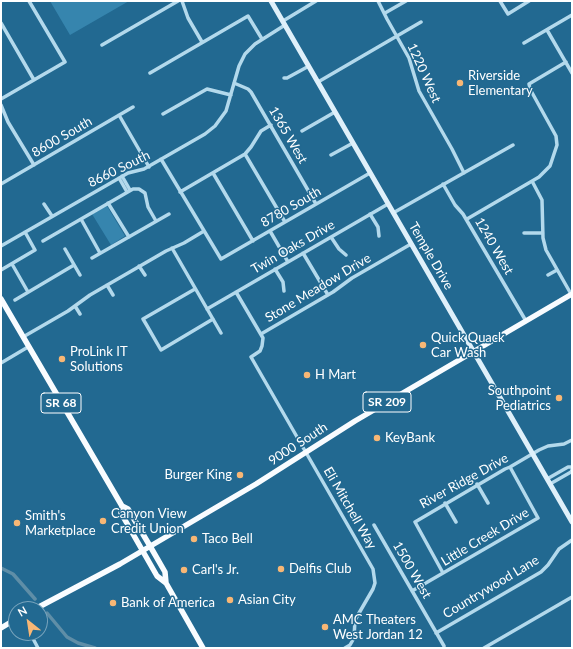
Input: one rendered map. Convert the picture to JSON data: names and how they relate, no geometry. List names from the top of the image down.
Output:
{
  "streets": {
    "main road": ["SR 209", "SR 68", "9000 South"],
    "street": [
      "1220 West",
      "1365 West",
      "8600 South",
      "8660 South",
      "8780 South",
      "1240 West",
      "Twin Oaks Drive",
      "Temple Drive",
      "Stone Meadow Drive",
      "River Ridge Drive",
      "Eli Mitchell Way",
      "Little Creek Drive",
      "1500 West",
      "Countrywood Lane"
    ]
  },
  "crossings": [
    ["1365 West", "8660 South"],
    ["1365 West", "8780 South"],
    ["8660 South", "Temple Drive"],
    ["8780 South", "Temple Drive"],
    ["1240 West", "9000 South"],
    ["Twin Oaks Drive", "Temple Drive"],
    ["Temple Drive", "Stone Meadow Drive"],
    ["Temple Drive", "9000 South"],
    ["Temple Drive", "River Ridge Drive"],
    ["Stone Meadow Drive", "Eli Mitchell Way"],
    ["SR 68", "9000 South"],
    ["9000 South", "Eli Mitchell Way"],
    ["River Ridge Drive", "Little Creek Drive"],
    ["Little Creek Drive", "1500 West"],
    ["1500 West", "Countrywood Lane"]
  ],
  "places": [
    "Riverside Elementary",
    "Quick Quack Car Wash",
    "ProLink IT Solutions",
    "H Mart",
    "Southpoint Pediatrics",
    "KeyBank",
    "Burger King",
    "Canyon View Credit Union",
    "Smith's Marketplace",
    "Taco Bell",
    "Delfis Club",
    "Carl's Jr.",
    "Asian City",
    "Bank of America",
    "AMC Theaters West Jordan 12"
  ],
  "north": "top left"
}
